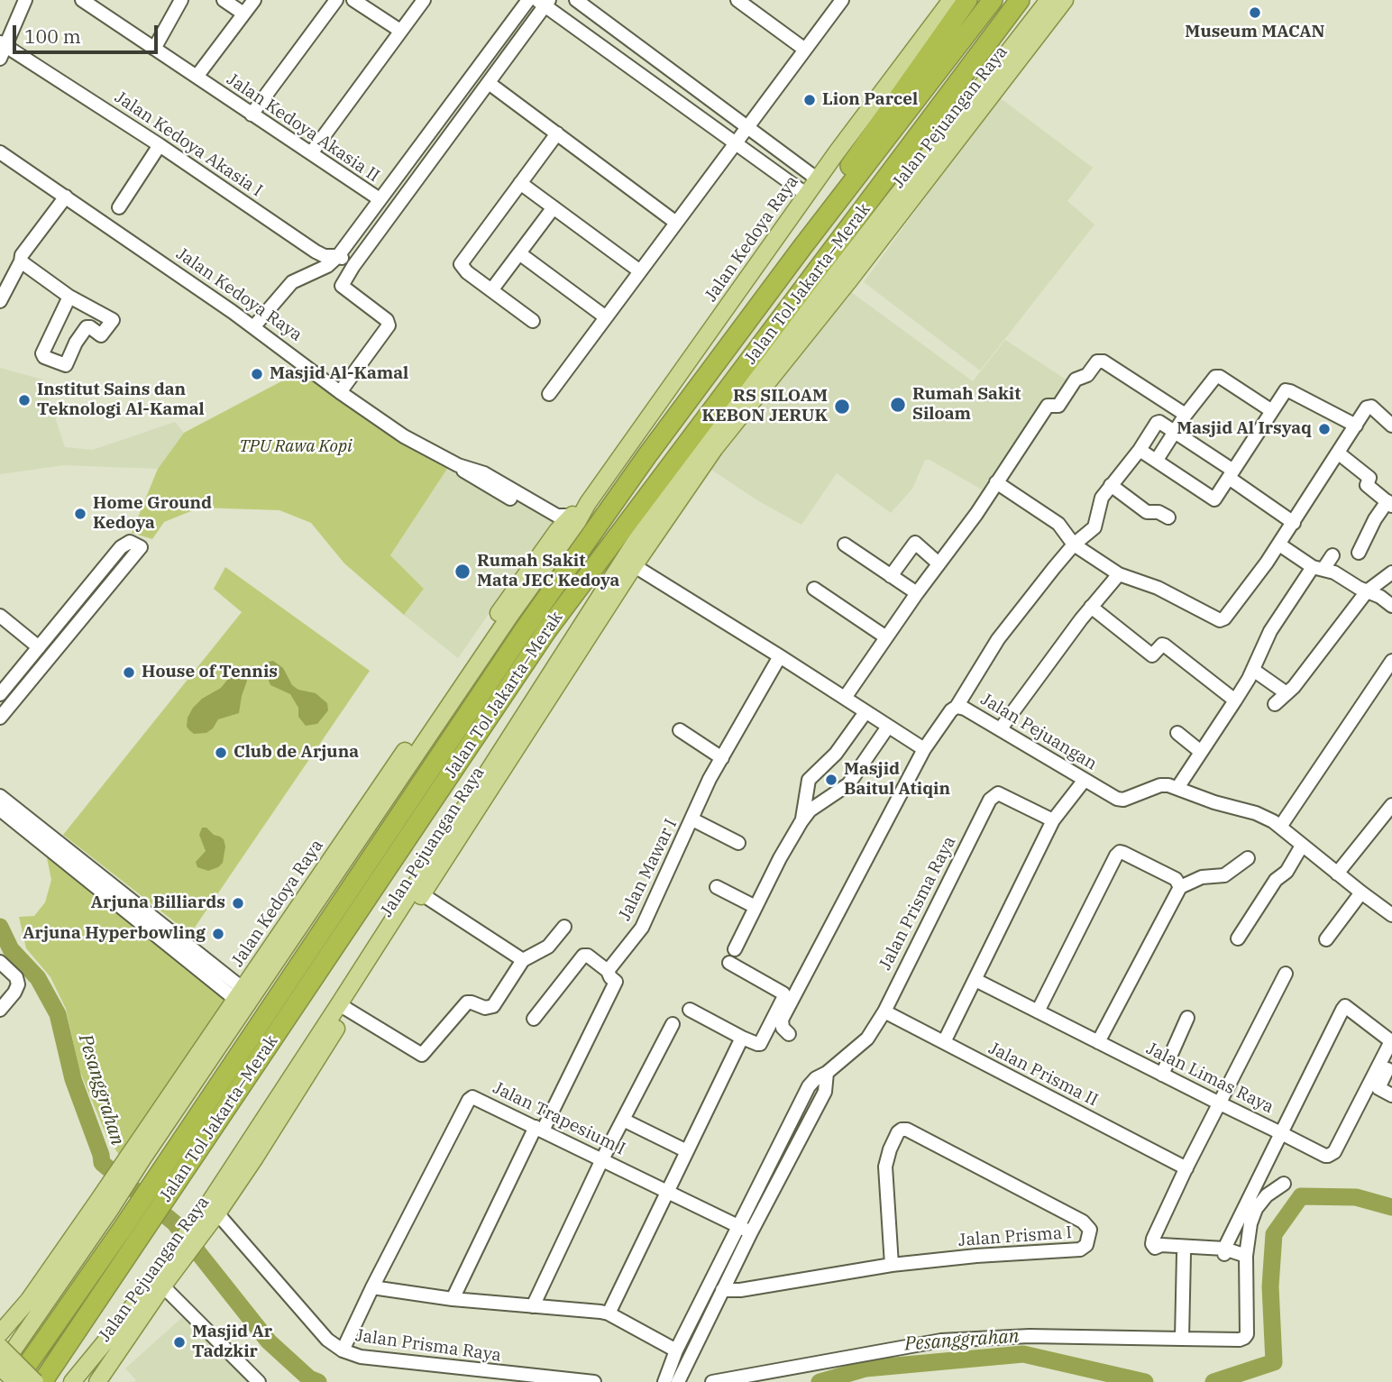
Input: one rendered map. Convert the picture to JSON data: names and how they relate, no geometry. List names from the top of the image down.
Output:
{
  "streets": {
    "highway": ["Jalan Tol Jakarta–Merak"],
    "main road": ["Jalan Pejuangan Raya", "Jalan Kedoya Raya"],
    "street": [
      "Jalan Kedoya Akasia II",
      "Jalan Kedoya Akasia I",
      "Jalan Pejuangan",
      "Jalan Mawar I",
      "Jalan Prisma Raya",
      "Jalan Prisma II",
      "Jalan Limas Raya",
      "Jalan Trapesium I",
      "Jalan Prisma I"
    ]
  },
  "crossings": [
    ["Jalan Pejuangan Raya", "Jalan Prisma Raya"],
    ["Jalan Prisma Raya", "Jalan Prisma II"],
    ["Jalan Prisma Raya", "Jalan Trapesium I"]
  ],
  "water": ["Pesanggrahan"],
  "parks": ["TPU Rawa Kopi"],
  "places": [
    "Museum MACAN",
    "Lion Parcel",
    "Masjid Al-Kamal",
    "Institut Sains dan Teknologi Al-Kamal",
    "Rumah Sakit Siloam",
    "RS SILOAM KEBON JERUK",
    "Masjid Al Irsyaq",
    "Home Ground Kedoya",
    "Rumah Sakit Mata JEC Kedoya",
    "House of Tennis",
    "Club de Arjuna",
    "Masjid Baitul Atiqin",
    "Arjuna Billiards",
    "Arjuna Hyperbowling",
    "Masjid Ar Tadzkir"
  ],
  "scale_bar": "100 m"
}
